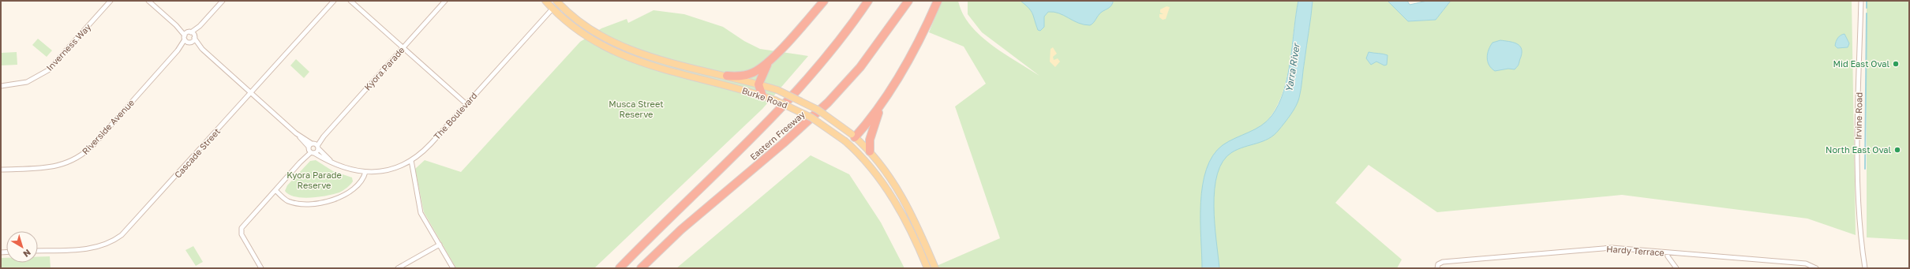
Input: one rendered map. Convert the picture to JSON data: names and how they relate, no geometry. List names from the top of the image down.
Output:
{
  "streets": {
    "highway": ["Eastern Freeway"],
    "main road": ["Burke Road"],
    "street": [
      "Inverness Way",
      "Kyora Parade",
      "The Boulevard",
      "Irvine Road",
      "Riverside Avenue",
      "Cascade Street",
      "Hardy Terrace"
    ]
  },
  "crossings": [
    ["Kyora Parade", "The Boulevard"],
    ["Burke Road", "The Boulevard"],
    ["The Boulevard", "Riverside Avenue"],
    ["The Boulevard", "Cascade Street"]
  ],
  "water": ["Yarra River"],
  "parks": ["Musca Street Reserve", "Kyora Parade Reserve"],
  "places": ["Mid East Oval", "North East Oval"],
  "north": "bottom right"
}
